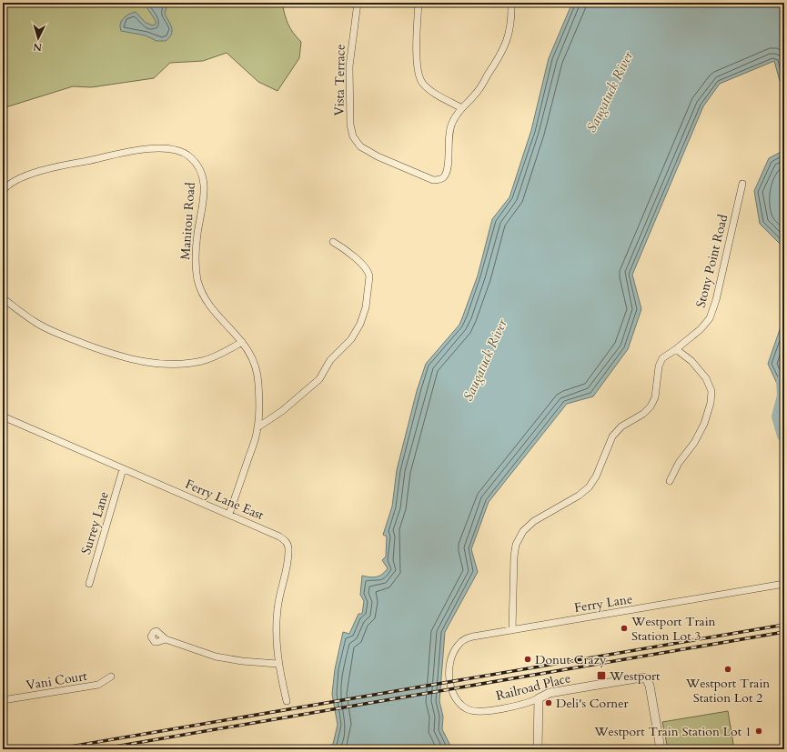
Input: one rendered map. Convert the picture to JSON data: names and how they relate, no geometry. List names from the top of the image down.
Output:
{
  "streets": {
    "street": [
      "Vista Terrace",
      "Manitou Road",
      "Stony Point Road",
      "Ferry Lane East",
      "Surrey Lane",
      "Ferry Lane",
      "Vani Court",
      "Railroad Place"
    ]
  },
  "crossings": [
    ["Manitou Road", "Ferry Lane East"],
    ["Stony Point Road", "Ferry Lane"],
    ["Ferry Lane East", "Surrey Lane"],
    ["Ferry Lane", "Railroad Place"]
  ],
  "water": ["Saugatuck River"],
  "places": {
    "other": [
      "Westport Train Station Lot 3",
      "Donut Crazy",
      "Westport Train Station Lot 2",
      "Deli's Corner",
      "Westport Train Station Lot 1"
    ],
    "transit": ["Westport"]
  },
  "north": "bottom"
}
